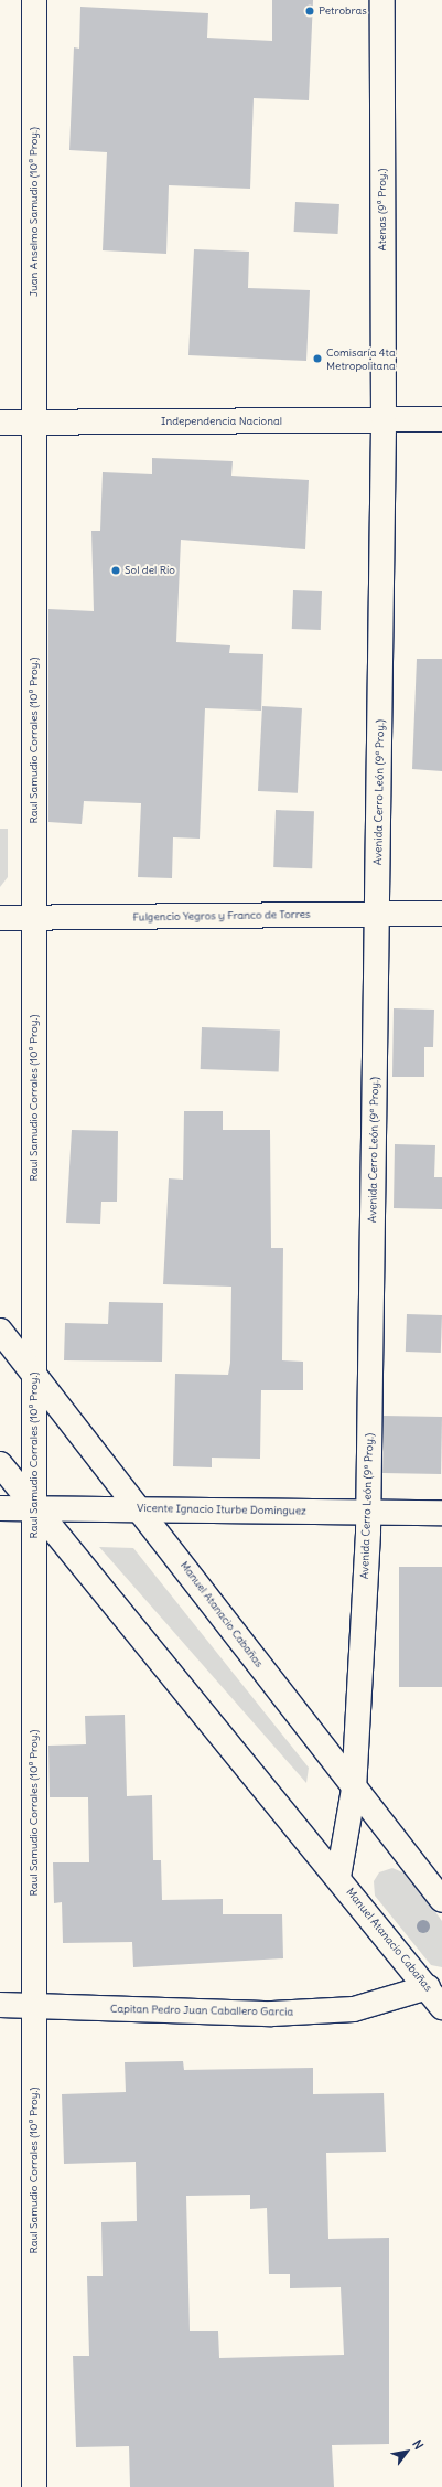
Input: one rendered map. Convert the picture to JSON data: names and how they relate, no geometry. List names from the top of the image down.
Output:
{
  "streets": {
    "street": [
      "Atenas (9ª Proy.)",
      "Juan Anselmo Samudio (10ª Proy.)",
      "Independencia Nacional",
      "Raul Samudio Corrales (10ª Proy.)",
      "Avenida Cerro León (9ª Proy.)",
      "Fulgencio Yegros y Franco de Torres",
      "Vicente Ignacio Iturbe Domínguez",
      "Manuel Atanacio Cabañas",
      "Capitan Pedro Juan Caballero Garcia"
    ]
  },
  "crossings": [
    ["Atenas (9ª Proy.)", "Independencia Nacional"],
    ["Atenas (9ª Proy.)", "Avenida Cerro León (9ª Proy.)"],
    ["Juan Anselmo Samudio (10ª Proy.)", "Independencia Nacional"],
    ["Juan Anselmo Samudio (10ª Proy.)", "Raul Samudio Corrales (10ª Proy.)"],
    ["Independencia Nacional", "Raul Samudio Corrales (10ª Proy.)"],
    ["Independencia Nacional", "Avenida Cerro León (9ª Proy.)"],
    ["Raul Samudio Corrales (10ª Proy.)", "Fulgencio Yegros y Franco de Torres"],
    ["Raul Samudio Corrales (10ª Proy.)", "Vicente Ignacio Iturbe Domínguez"],
    ["Raul Samudio Corrales (10ª Proy.)", "Manuel Atanacio Cabañas"],
    ["Raul Samudio Corrales (10ª Proy.)", "Capitan Pedro Juan Caballero Garcia"],
    ["Avenida Cerro León (9ª Proy.)", "Fulgencio Yegros y Franco de Torres"],
    ["Avenida Cerro León (9ª Proy.)", "Vicente Ignacio Iturbe Domínguez"],
    ["Avenida Cerro León (9ª Proy.)", "Manuel Atanacio Cabañas"],
    ["Vicente Ignacio Iturbe Domínguez", "Manuel Atanacio Cabañas"],
    ["Manuel Atanacio Cabañas", "Capitan Pedro Juan Caballero Garcia"]
  ],
  "places": ["Petrobras", "Comisaría 4ta Metropolitana", "Sol del Río"],
  "north": "top right"
}
